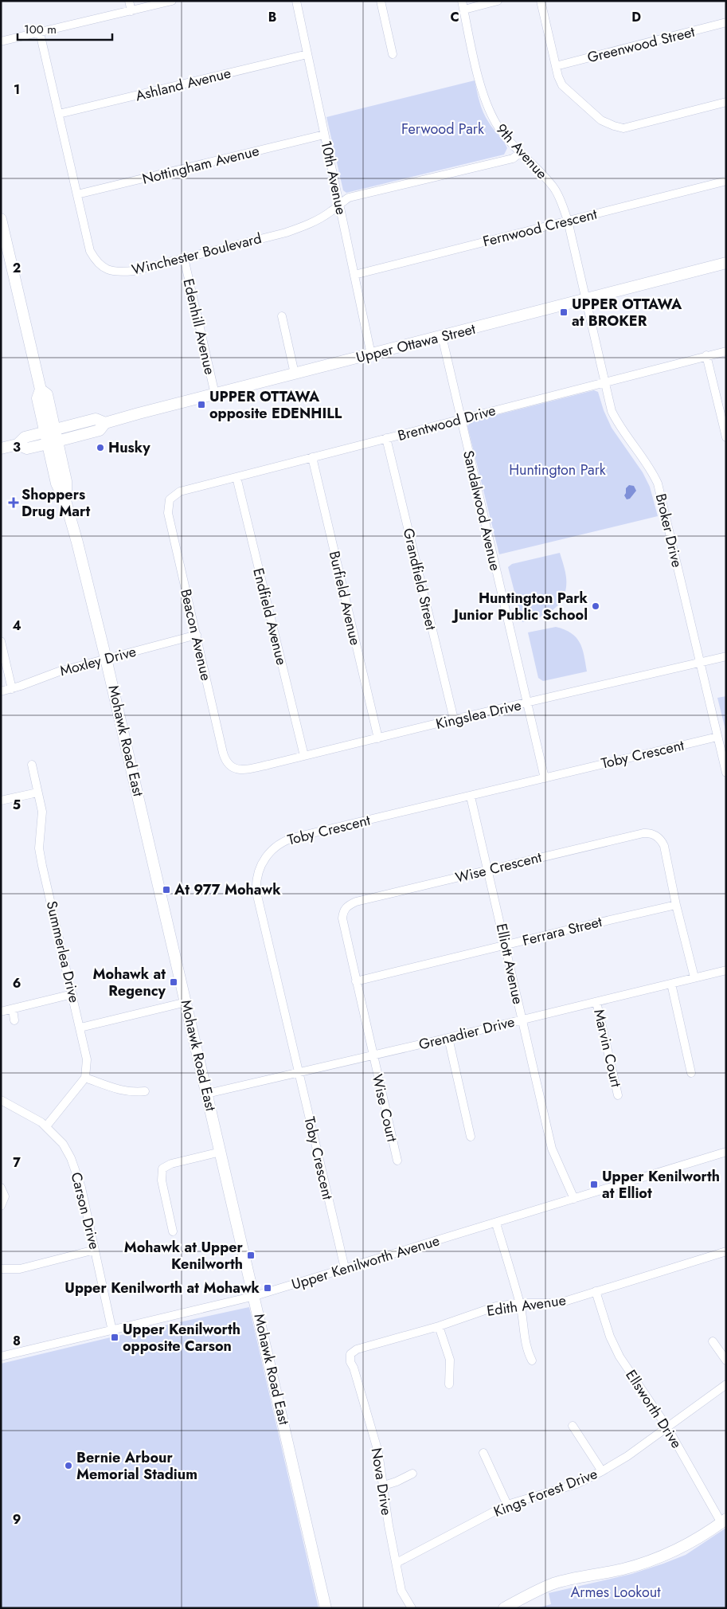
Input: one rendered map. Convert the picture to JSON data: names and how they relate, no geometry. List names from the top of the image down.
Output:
{
  "streets": {
    "main road": ["Upper Ottawa Street", "Mohawk Road East"],
    "street": [
      "Greenwood Street",
      "Ashland Avenue",
      "9th Avenue",
      "Nottingham Avenue",
      "10th Avenue",
      "Fernwood Crescent",
      "Winchester Boulevard",
      "Edenhill Avenue",
      "Brentwood Drive",
      "Sandalwood Avenue",
      "Broker Drive",
      "Grandfield Street",
      "Burfield Avenue",
      "Endfield Avenue",
      "Beacon Avenue",
      "Moxley Drive",
      "Kingslea Drive",
      "Toby Crescent",
      "Wise Crescent",
      "Ferrara Street",
      "Summerlea Drive",
      "Elliott Avenue",
      "Grenadier Drive",
      "Marvin Court",
      "Wise Court",
      "Carson Drive",
      "Upper Kenilworth Avenue",
      "Edith Avenue",
      "Ellsworth Drive",
      "Nova Drive",
      "Kings Forest Drive"
    ]
  },
  "crossings": [
    ["Ashland Avenue", "10th Avenue"],
    ["Ashland Avenue", "Winchester Boulevard"],
    ["9th Avenue", "Fernwood Crescent"],
    ["9th Avenue", "Winchester Boulevard"],
    ["9th Avenue", "Upper Ottawa Street"],
    ["9th Avenue", "Broker Drive"],
    ["Nottingham Avenue", "10th Avenue"],
    ["Nottingham Avenue", "Winchester Boulevard"],
    ["10th Avenue", "Fernwood Crescent"],
    ["10th Avenue", "Winchester Boulevard"],
    ["10th Avenue", "Upper Ottawa Street"],
    ["Winchester Boulevard", "Edenhill Avenue"],
    ["Edenhill Avenue", "Upper Ottawa Street"],
    ["Upper Ottawa Street", "Sandalwood Avenue"],
    ["Upper Ottawa Street", "Broker Drive"],
    ["Upper Ottawa Street", "Mohawk Road East"],
    ["Brentwood Drive", "Sandalwood Avenue"],
    ["Brentwood Drive", "Broker Drive"],
    ["Brentwood Drive", "Grandfield Street"],
    ["Brentwood Drive", "Burfield Avenue"],
    ["Brentwood Drive", "Endfield Avenue"],
    ["Brentwood Drive", "Beacon Avenue"],
    ["Sandalwood Avenue", "Kingslea Drive"],
    ["Sandalwood Avenue", "Toby Crescent"],
    ["Broker Drive", "Kingslea Drive"],
    ["Broker Drive", "Toby Crescent"],
    ["Grandfield Street", "Kingslea Drive"],
    ["Burfield Avenue", "Kingslea Drive"],
    ["Endfield Avenue", "Kingslea Drive"],
    ["Beacon Avenue", "Moxley Drive"],
    ["Beacon Avenue", "Kingslea Drive"],
    ["Moxley Drive", "Mohawk Road East"],
    ["Mohawk Road East", "Grenadier Drive"],
    ["Mohawk Road East", "Upper Kenilworth Avenue"],
    ["Toby Crescent", "Elliott Avenue"],
    ["Toby Crescent", "Grenadier Drive"],
    ["Toby Crescent", "Upper Kenilworth Avenue"],
    ["Wise Crescent", "Ferrara Street"],
    ["Wise Crescent", "Elliott Avenue"],
    ["Wise Crescent", "Grenadier Drive"],
    ["Wise Crescent", "Wise Court"],
    ["Ferrara Street", "Elliott Avenue"],
    ["Elliott Avenue", "Grenadier Drive"],
    ["Elliott Avenue", "Upper Kenilworth Avenue"],
    ["Grenadier Drive", "Marvin Court"],
    ["Grenadier Drive", "Wise Court"],
    ["Carson Drive", "Upper Kenilworth Avenue"],
    ["Edith Avenue", "Ellsworth Drive"],
    ["Edith Avenue", "Nova Drive"],
    ["Ellsworth Drive", "Kings Forest Drive"],
    ["Nova Drive", "Kings Forest Drive"]
  ],
  "parks": ["Ferwood Park", "Huntington Park", "Armes Lookout"],
  "places": {
    "transit": [
      "UPPER OTTAWA at BROKER",
      "UPPER OTTAWA opposite EDENHILL",
      "At 977 Mohawk",
      "Mohawk at Regency",
      "Upper Kenilworth at Elliot",
      "Mohawk at Upper Kenilworth",
      "Upper Kenilworth at Mohawk",
      "Upper Kenilworth opposite Carson"
    ],
    "other": ["Husky", "Huntington Park Junior Public School", "Bernie Arbour Memorial Stadium"],
    "health": ["Shoppers Drug Mart"]
  },
  "scale_bar": "100 m",
  "grid": {
    "columns": ["B", "C", "D"],
    "rows": [
      "1",
      "2",
      "3",
      "4",
      "5",
      "6",
      "7",
      "8",
      "9"
    ]
  }
}
